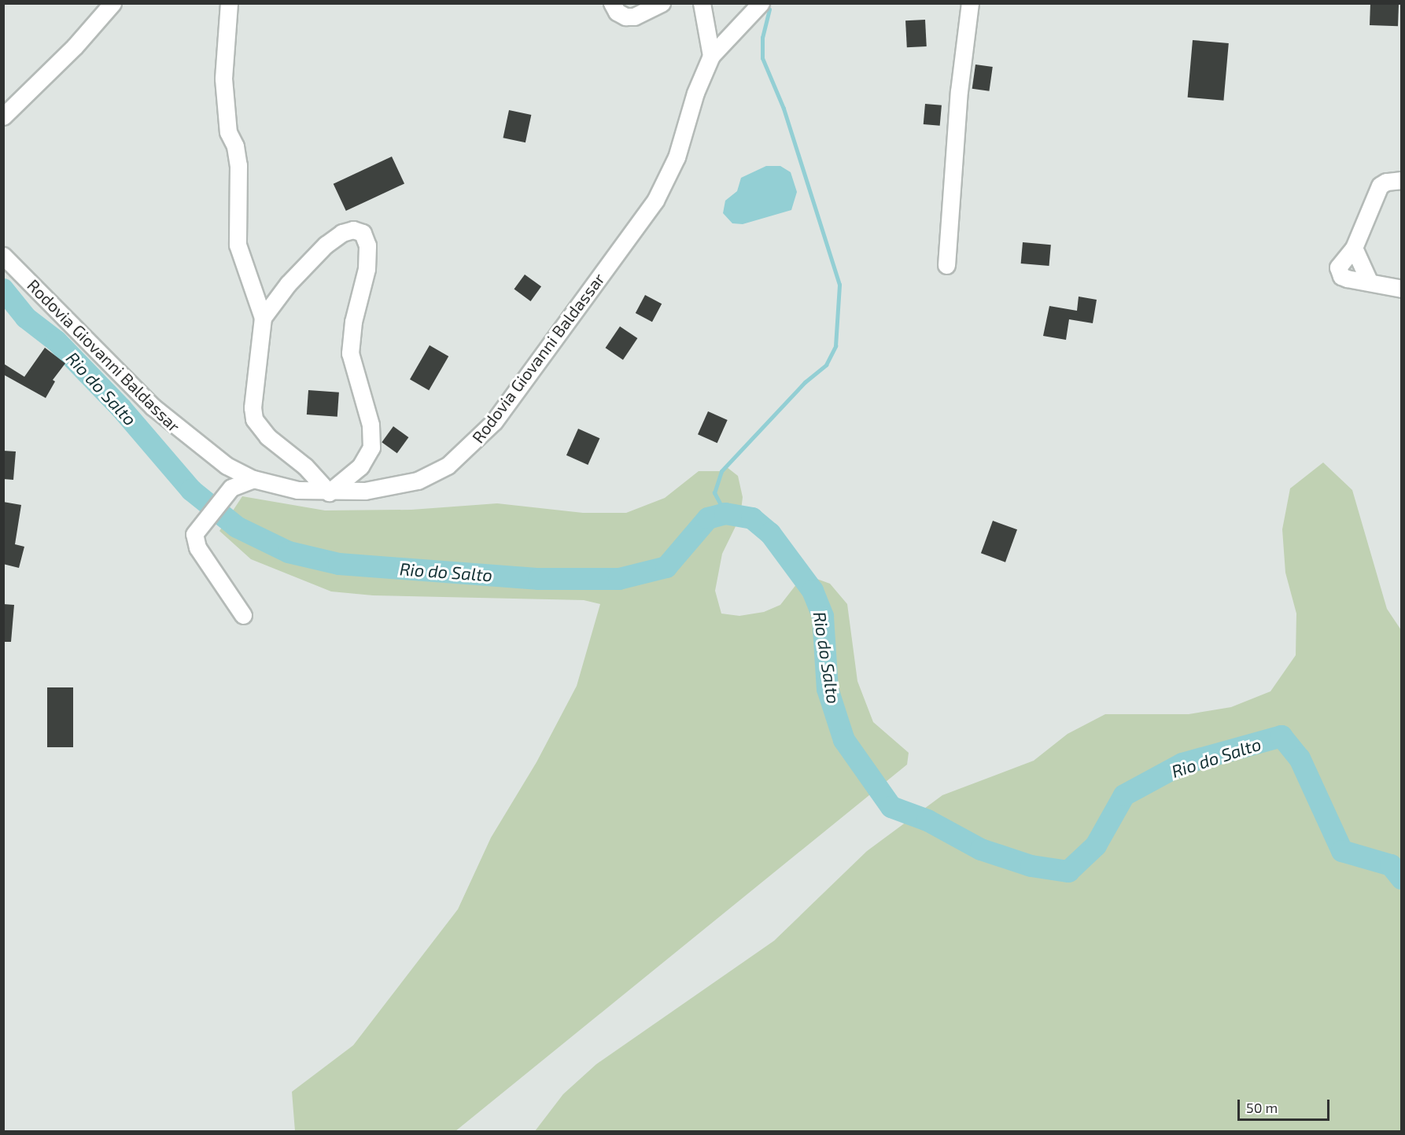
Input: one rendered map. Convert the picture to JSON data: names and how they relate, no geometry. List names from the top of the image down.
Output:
{
  "streets": {
    "street": ["Rodovia Giovanni Baldassar"]
  },
  "water": ["Rio do Salto"],
  "scale_bar": "50 m"
}
